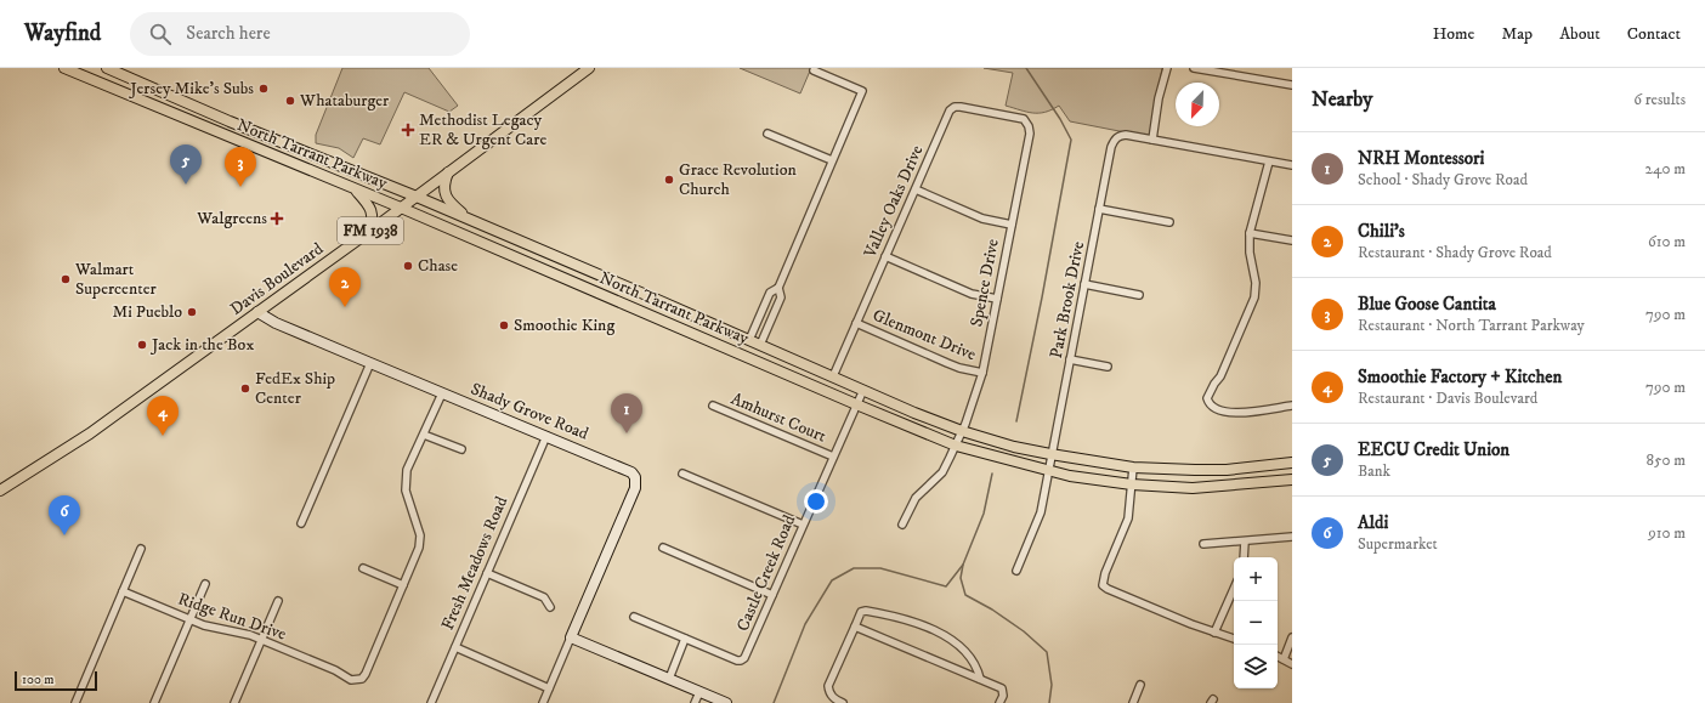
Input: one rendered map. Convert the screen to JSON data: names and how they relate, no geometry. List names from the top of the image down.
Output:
{
  "streets": {
    "main road": ["North Tarrant Parkway", "FM 1938", "Davis Boulevard"],
    "street": [
      "Valley Oaks Drive",
      "Spence Drive",
      "Park Brook Drive",
      "Glenmont Drive",
      "Shady Grove Road",
      "Amhurst Court",
      "Fresh Meadows Road",
      "Castle Creek Road",
      "Ridge Run Drive"
    ]
  },
  "crossings": [
    ["North Tarrant Parkway", "Valley Oaks Drive"],
    ["North Tarrant Parkway", "Davis Boulevard"],
    ["North Tarrant Parkway", "Spence Drive"],
    ["North Tarrant Parkway", "Park Brook Drive"],
    ["North Tarrant Parkway", "Castle Creek Road"],
    ["Valley Oaks Drive", "Spence Drive"],
    ["Valley Oaks Drive", "Glenmont Drive"],
    ["Davis Boulevard", "Shady Grove Road"],
    ["Spence Drive", "Glenmont Drive"],
    ["Shady Grove Road", "Fresh Meadows Road"],
    ["Amhurst Court", "Castle Creek Road"]
  ],
  "places": {
    "other": [
      "Jersey Mike's Subs",
      "Whataburger",
      "Grace Revolution Church",
      "Chase",
      "Walmart Supercenter",
      "Mi Pueblo",
      "Smoothie King",
      "Jack in the Box",
      "FedEx Ship Center"
    ],
    "health": ["Methodist Legacy ER & Urgent Care", "Walgreens"]
  },
  "scale_bar": "100 m",
  "north": "bottom left",
  "page": {
    "header": "Wayfind",
    "search": "Search here",
    "nav": [
      "Home",
      "Map",
      "About",
      "Contact"
    ],
    "heading": ["Nearby", "6 results"],
    "list": [
      {
        "mark": "1",
        "name": "NRH Montessori",
        "note": "School · Shady Grove Road",
        "value": "240 m"
      },
      {
        "mark": "2",
        "name": "Chili's",
        "note": "Restaurant · Shady Grove Road",
        "value": "610 m"
      },
      {
        "mark": "3",
        "name": "Blue Goose Cantita",
        "note": "Restaurant · North Tarrant Parkway",
        "value": "790 m"
      },
      {
        "mark": "4",
        "name": "Smoothie Factory + Kitchen",
        "note": "Restaurant · Davis Boulevard",
        "value": "790 m"
      },
      {
        "mark": "5",
        "name": "EECU Credit Union",
        "note": "Bank",
        "value": "850 m"
      },
      {
        "mark": "6",
        "name": "Aldi",
        "note": "Supermarket",
        "value": "910 m"
      }
    ],
    "pins": [
      "5",
      "3",
      "2",
      "1",
      "4",
      "6"
    ],
    "map_buttons": ["+", "−"],
    "scale": "100 m"
  }
}
